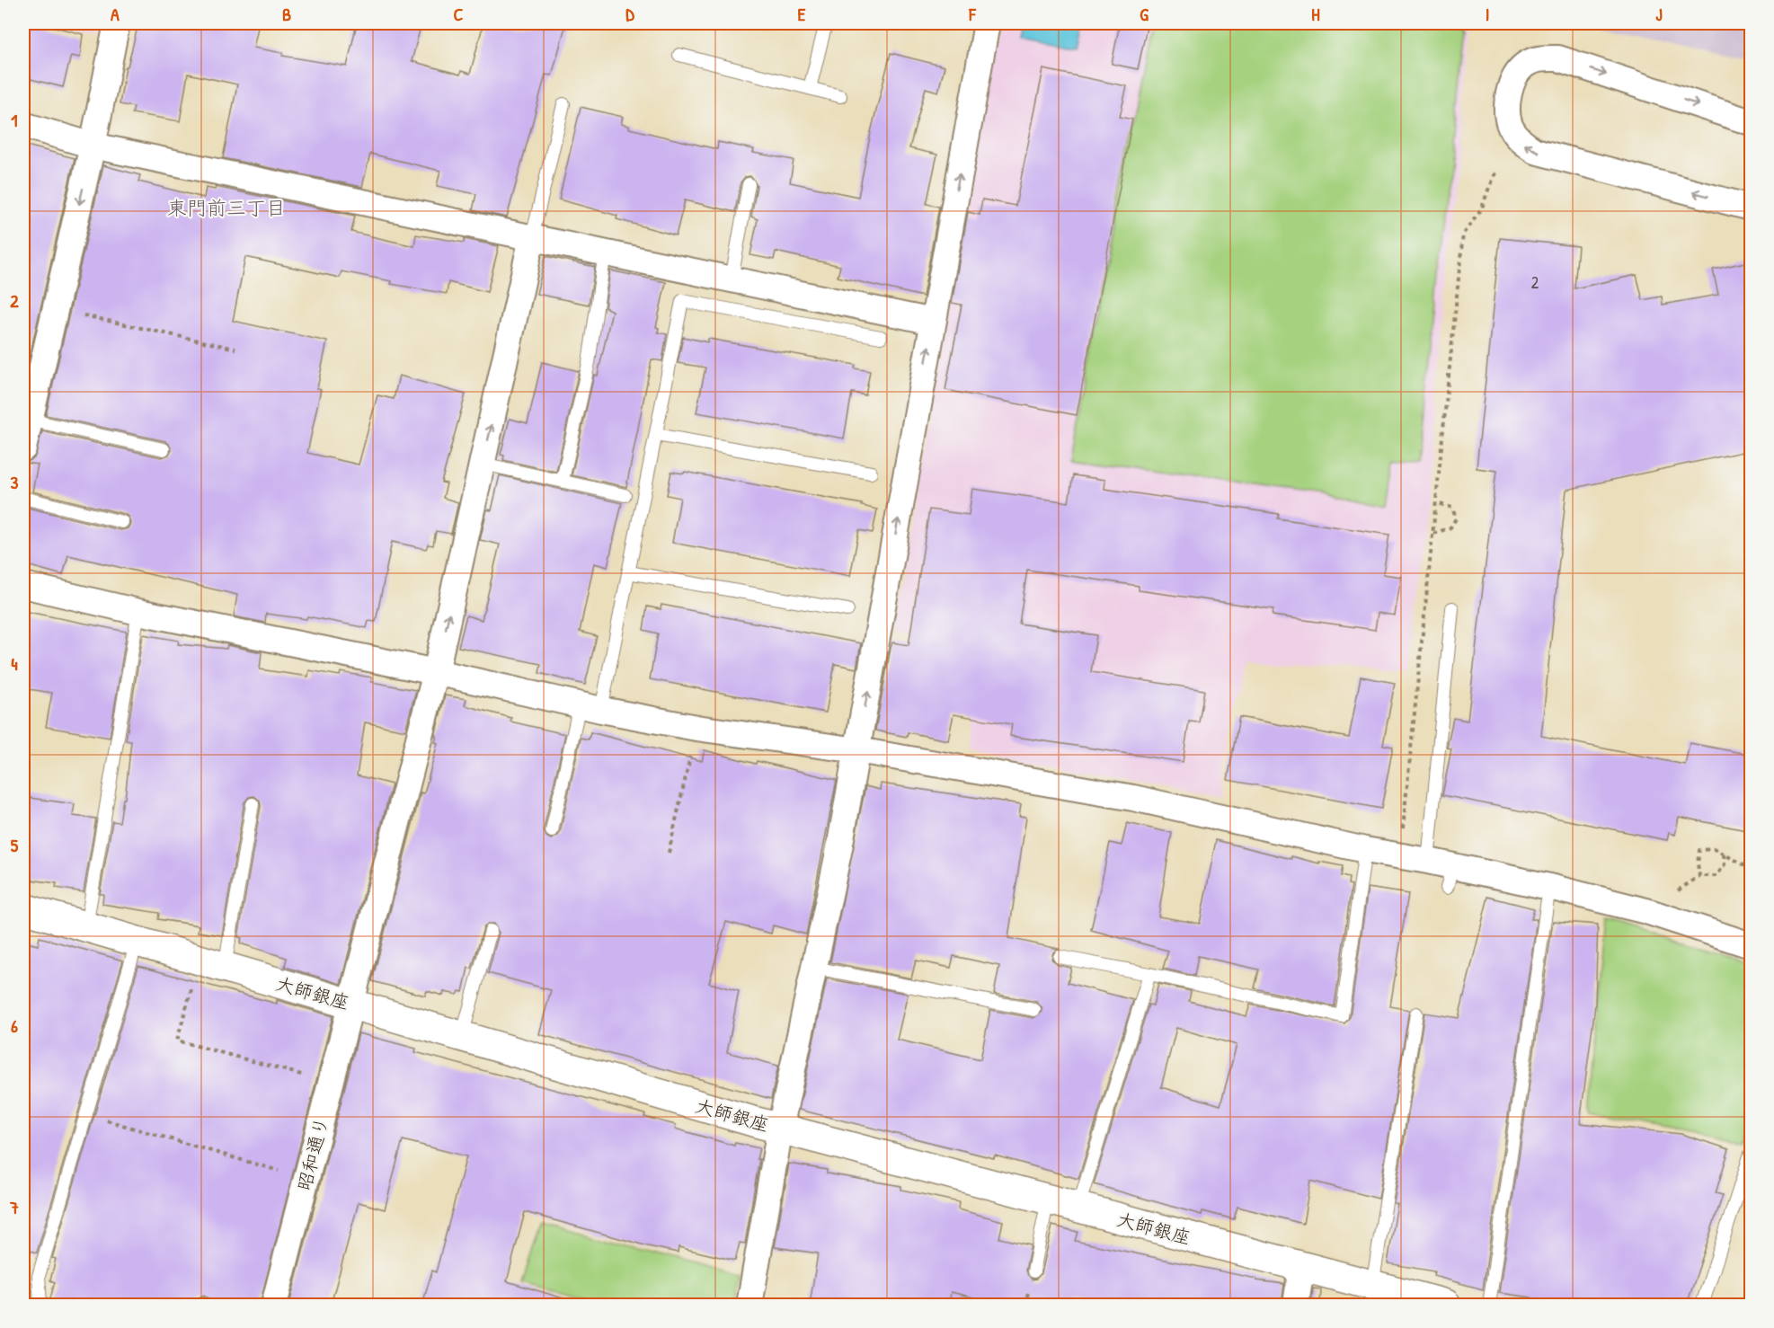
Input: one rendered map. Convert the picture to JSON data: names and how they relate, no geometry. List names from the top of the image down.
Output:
{
  "streets": {
    "street": ["大師銀座", "昭和通り"]
  },
  "crossings": [
    ["大師銀座", "昭和通り"]
  ],
  "one_way": ["昭和通り"],
  "districts": ["東門前三丁目"],
  "house_numbers": ["2"],
  "grid": {
    "columns": [
      "A",
      "B",
      "C",
      "D",
      "E",
      "F",
      "G",
      "H",
      "I",
      "J"
    ],
    "rows": [
      "1",
      "2",
      "3",
      "4",
      "5",
      "6",
      "7"
    ]
  }
}
